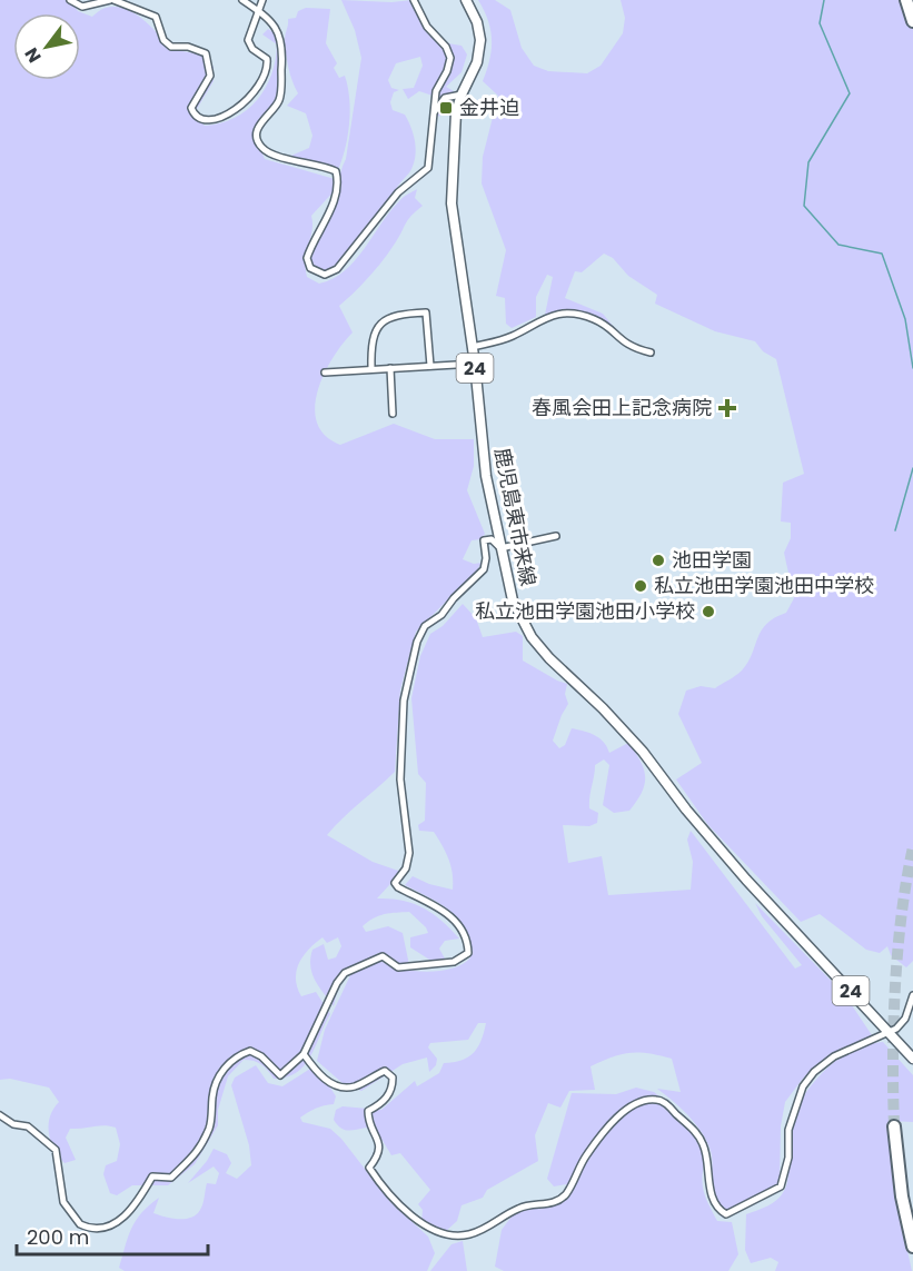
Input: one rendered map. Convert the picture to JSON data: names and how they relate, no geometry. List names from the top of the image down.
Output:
{
  "streets": {
    "main road": ["24", "鹿児島東市来線"]
  },
  "places": {
    "transit": ["金井迫"],
    "health": ["春風会田上記念病院"],
    "other": ["池田学園", "私立池田学園池田中学校", "私立池田学園池田小学校"]
  },
  "scale_bar": "200 m",
  "north": "bottom left"
}
